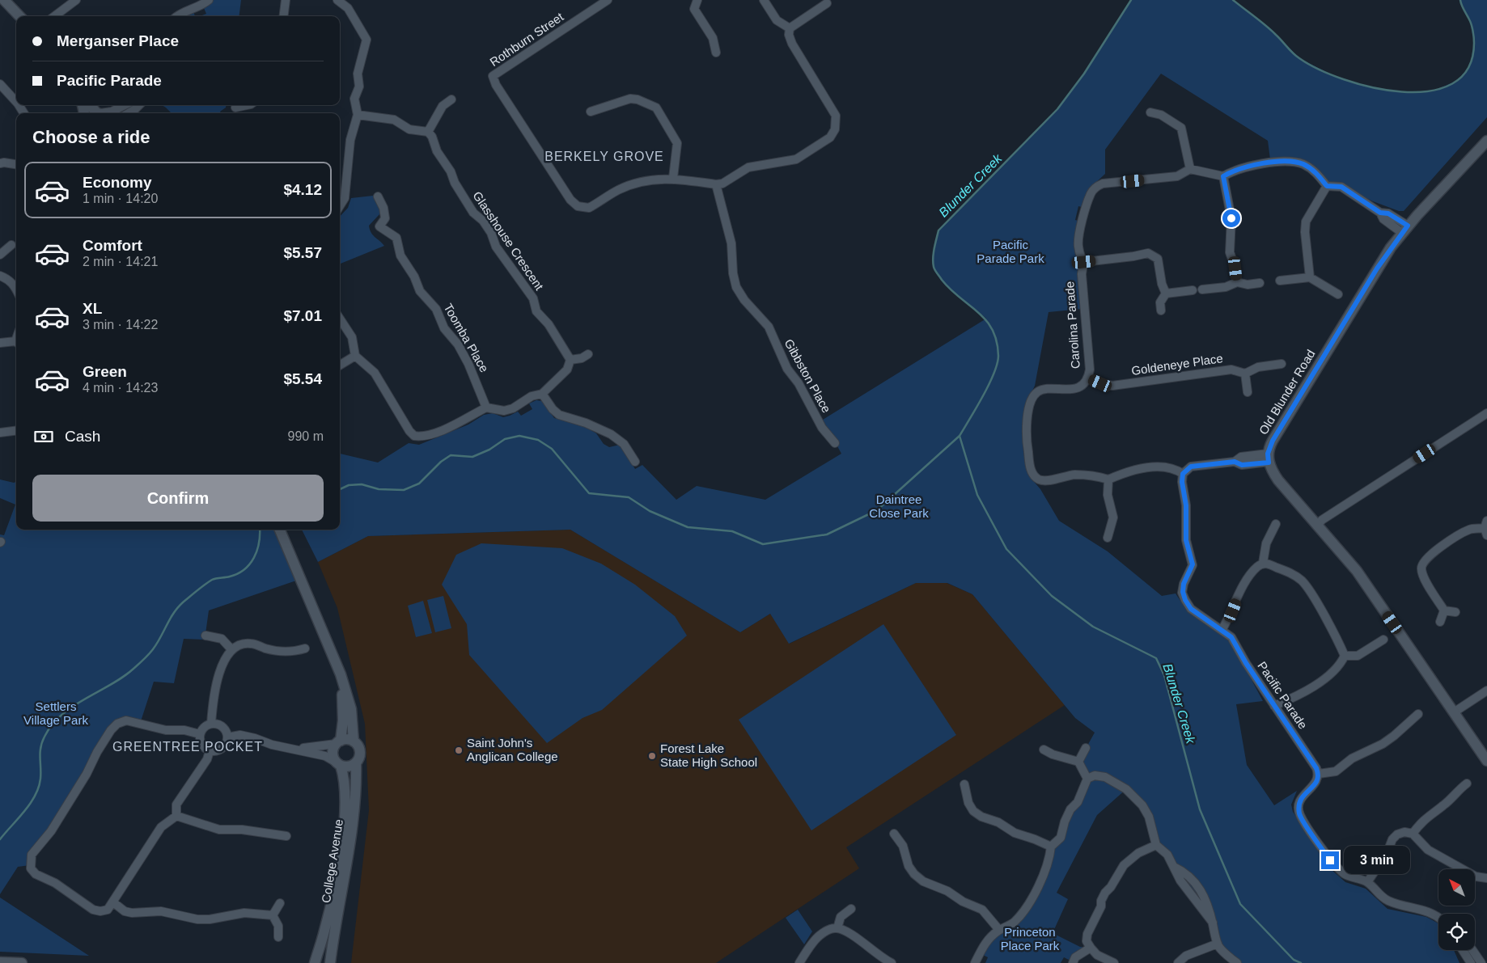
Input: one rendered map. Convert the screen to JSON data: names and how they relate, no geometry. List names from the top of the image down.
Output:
{
  "streets": {
    "street": [
      "Rothburn Street",
      "Glasshouse Crescent",
      "Carolina Parade",
      "Toomba Place",
      "Goldeneye Place",
      "Gibbston Place",
      "Old Blunder Road",
      "Pacific Parade",
      "College Avenue"
    ]
  },
  "crossings": [
    ["Rothburn Street", "Gibbston Place"],
    ["Carolina Parade", "Goldeneye Place"]
  ],
  "districts": ["BERKELY GROVE", "GREENTREE POCKET"],
  "water": ["Blunder Creek"],
  "parks": [
    "Pacific Parade Park",
    "Daintree Close Park",
    "Settlers Village Park",
    "Princeton Place Park"
  ],
  "places": ["Saint John's Anglican College", "Forest Lake State High School"],
  "north": "top left",
  "page": {
    "banner": ["Merganser Place", "Pacific Parade"],
    "heading": "Choose a ride",
    "list": [
      {
        "name": "Economy",
        "note": "1 min · 14:20",
        "value": "$4.12"
      },
      {
        "name": "Comfort",
        "note": "2 min · 14:21",
        "value": "$5.57"
      },
      {
        "name": "XL",
        "note": "3 min · 14:22",
        "value": "$7.01"
      },
      {
        "name": "Green",
        "note": "4 min · 14:23",
        "value": "$5.54"
      }
    ],
    "pay": ["Cash", "990 m"],
    "buttons": "Confirm",
    "bubble": "3 min"
  }
}
